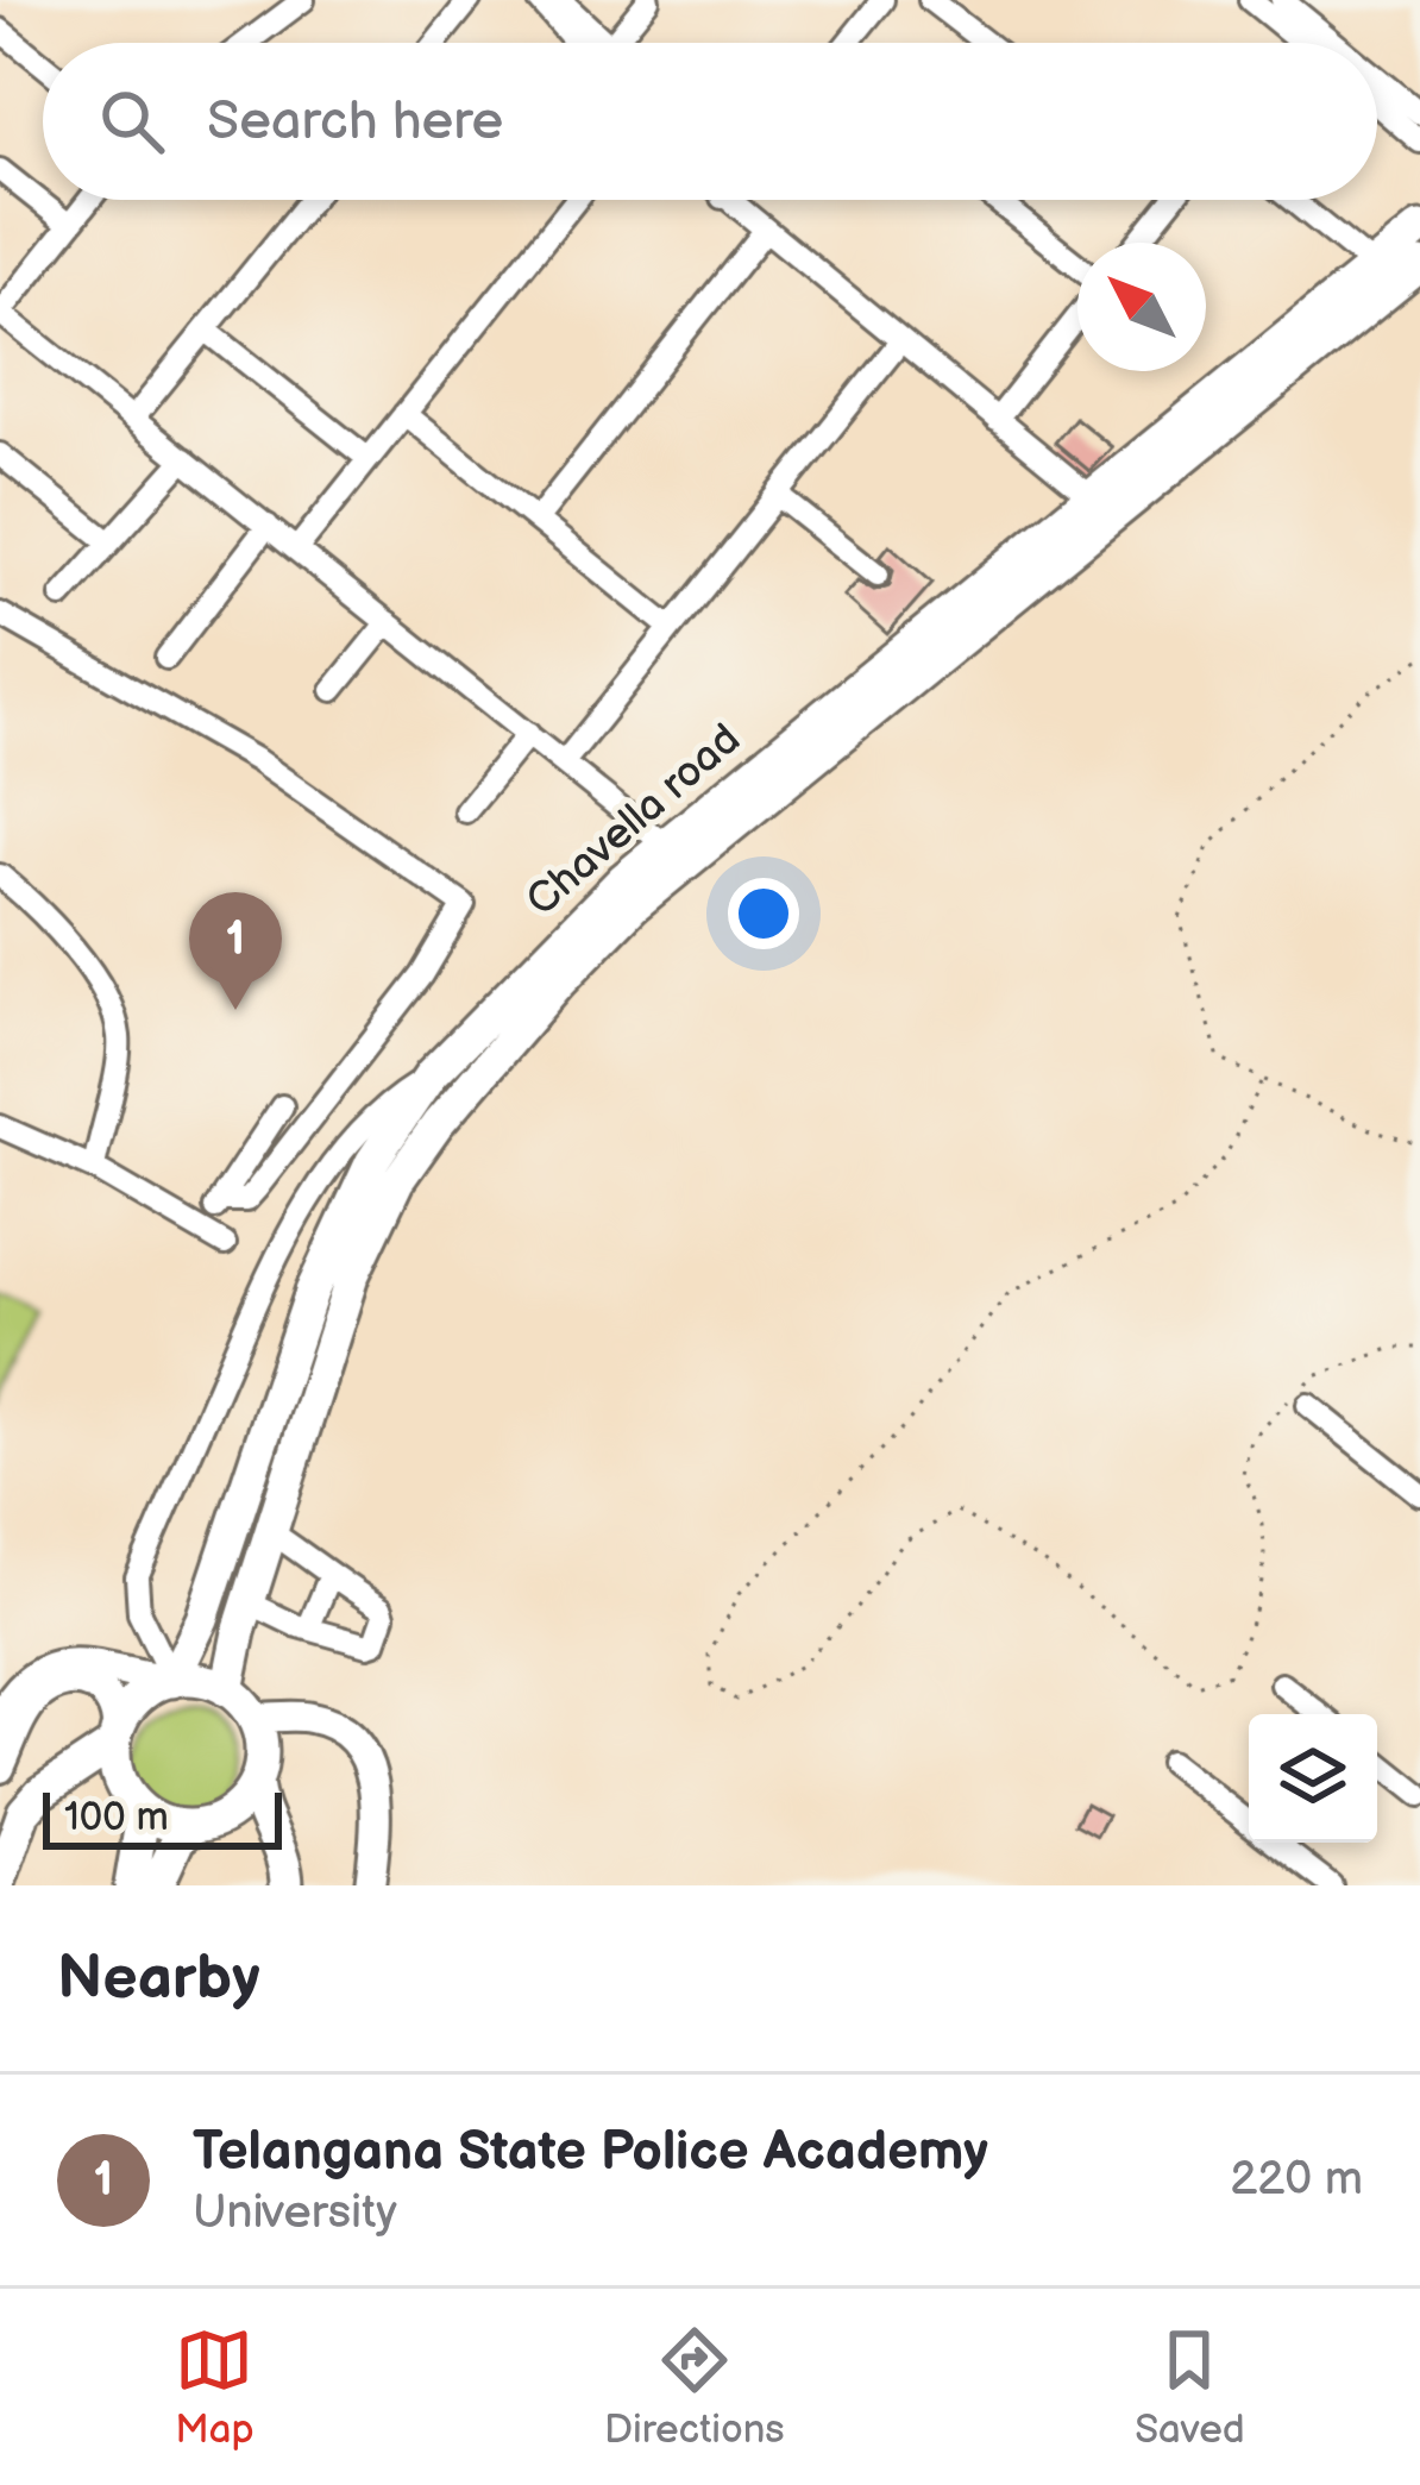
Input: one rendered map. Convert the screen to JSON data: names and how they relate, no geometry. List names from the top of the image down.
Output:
{
  "streets": {
    "highway": ["Chavella road"]
  },
  "scale_bar": "100 m",
  "north": "top left",
  "page": {
    "search": "Search here",
    "pins": "1",
    "scale": "100 m",
    "heading": "Nearby",
    "list": [
      {
        "mark": "1",
        "name": "Telangana State Police Academy",
        "note": "University",
        "value": "220 m"
      }
    ],
    "nav": ["Map", "Directions", "Saved"]
  }
}
